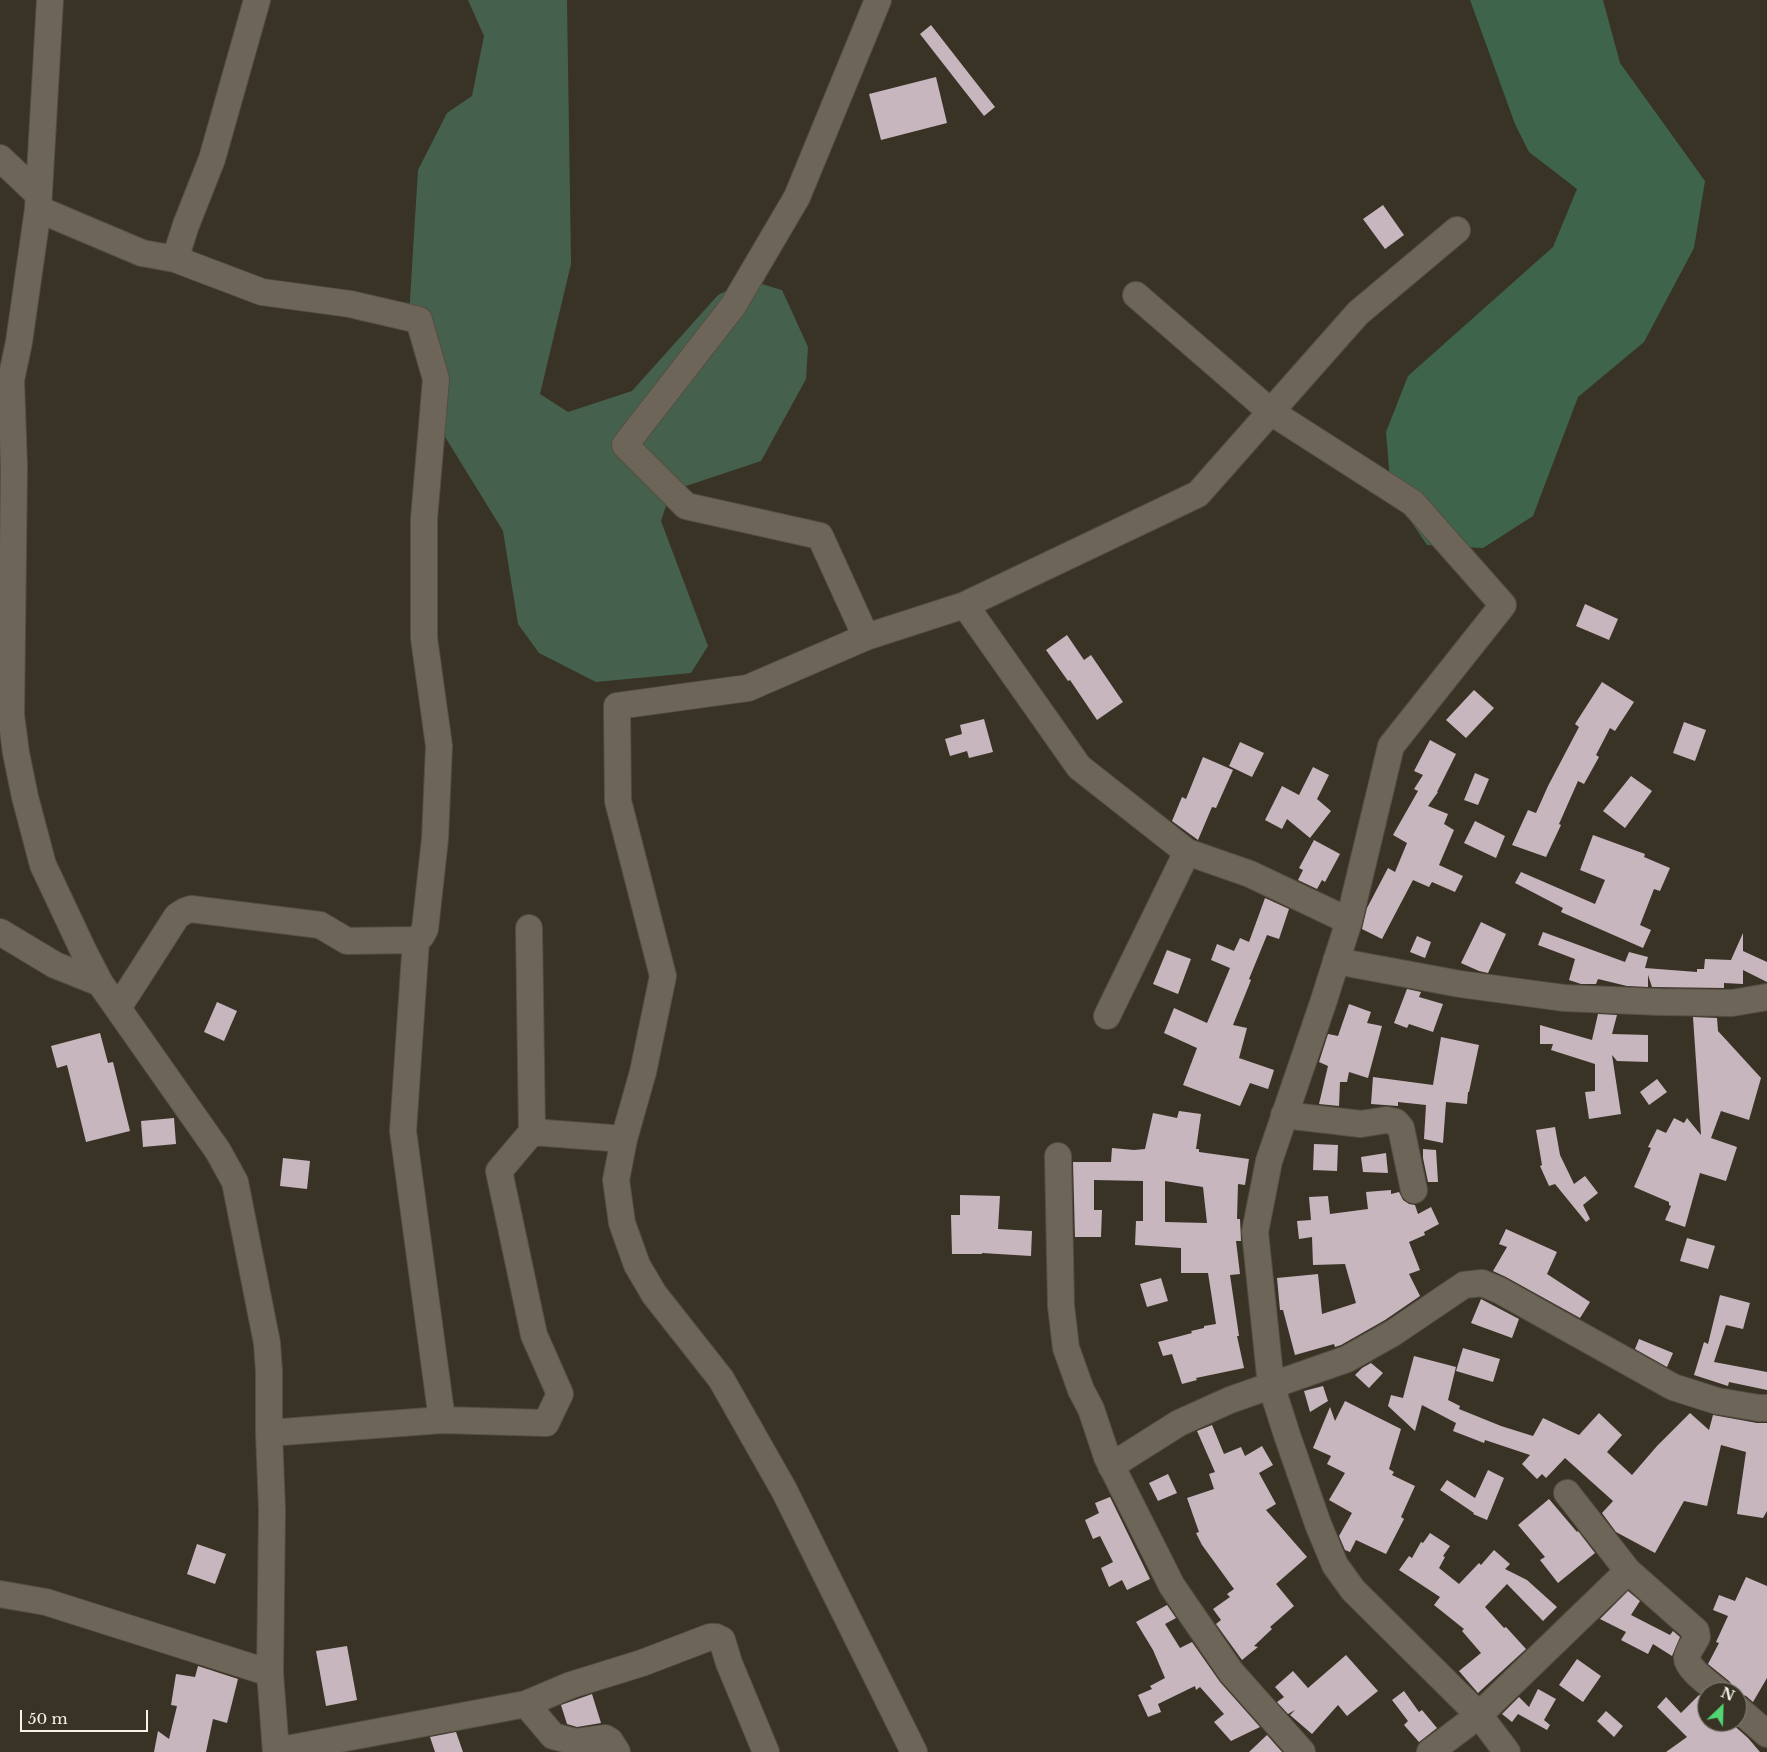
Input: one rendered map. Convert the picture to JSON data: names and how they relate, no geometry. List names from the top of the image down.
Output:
{
  "scale_bar": "50 m",
  "north": "top right"
}
